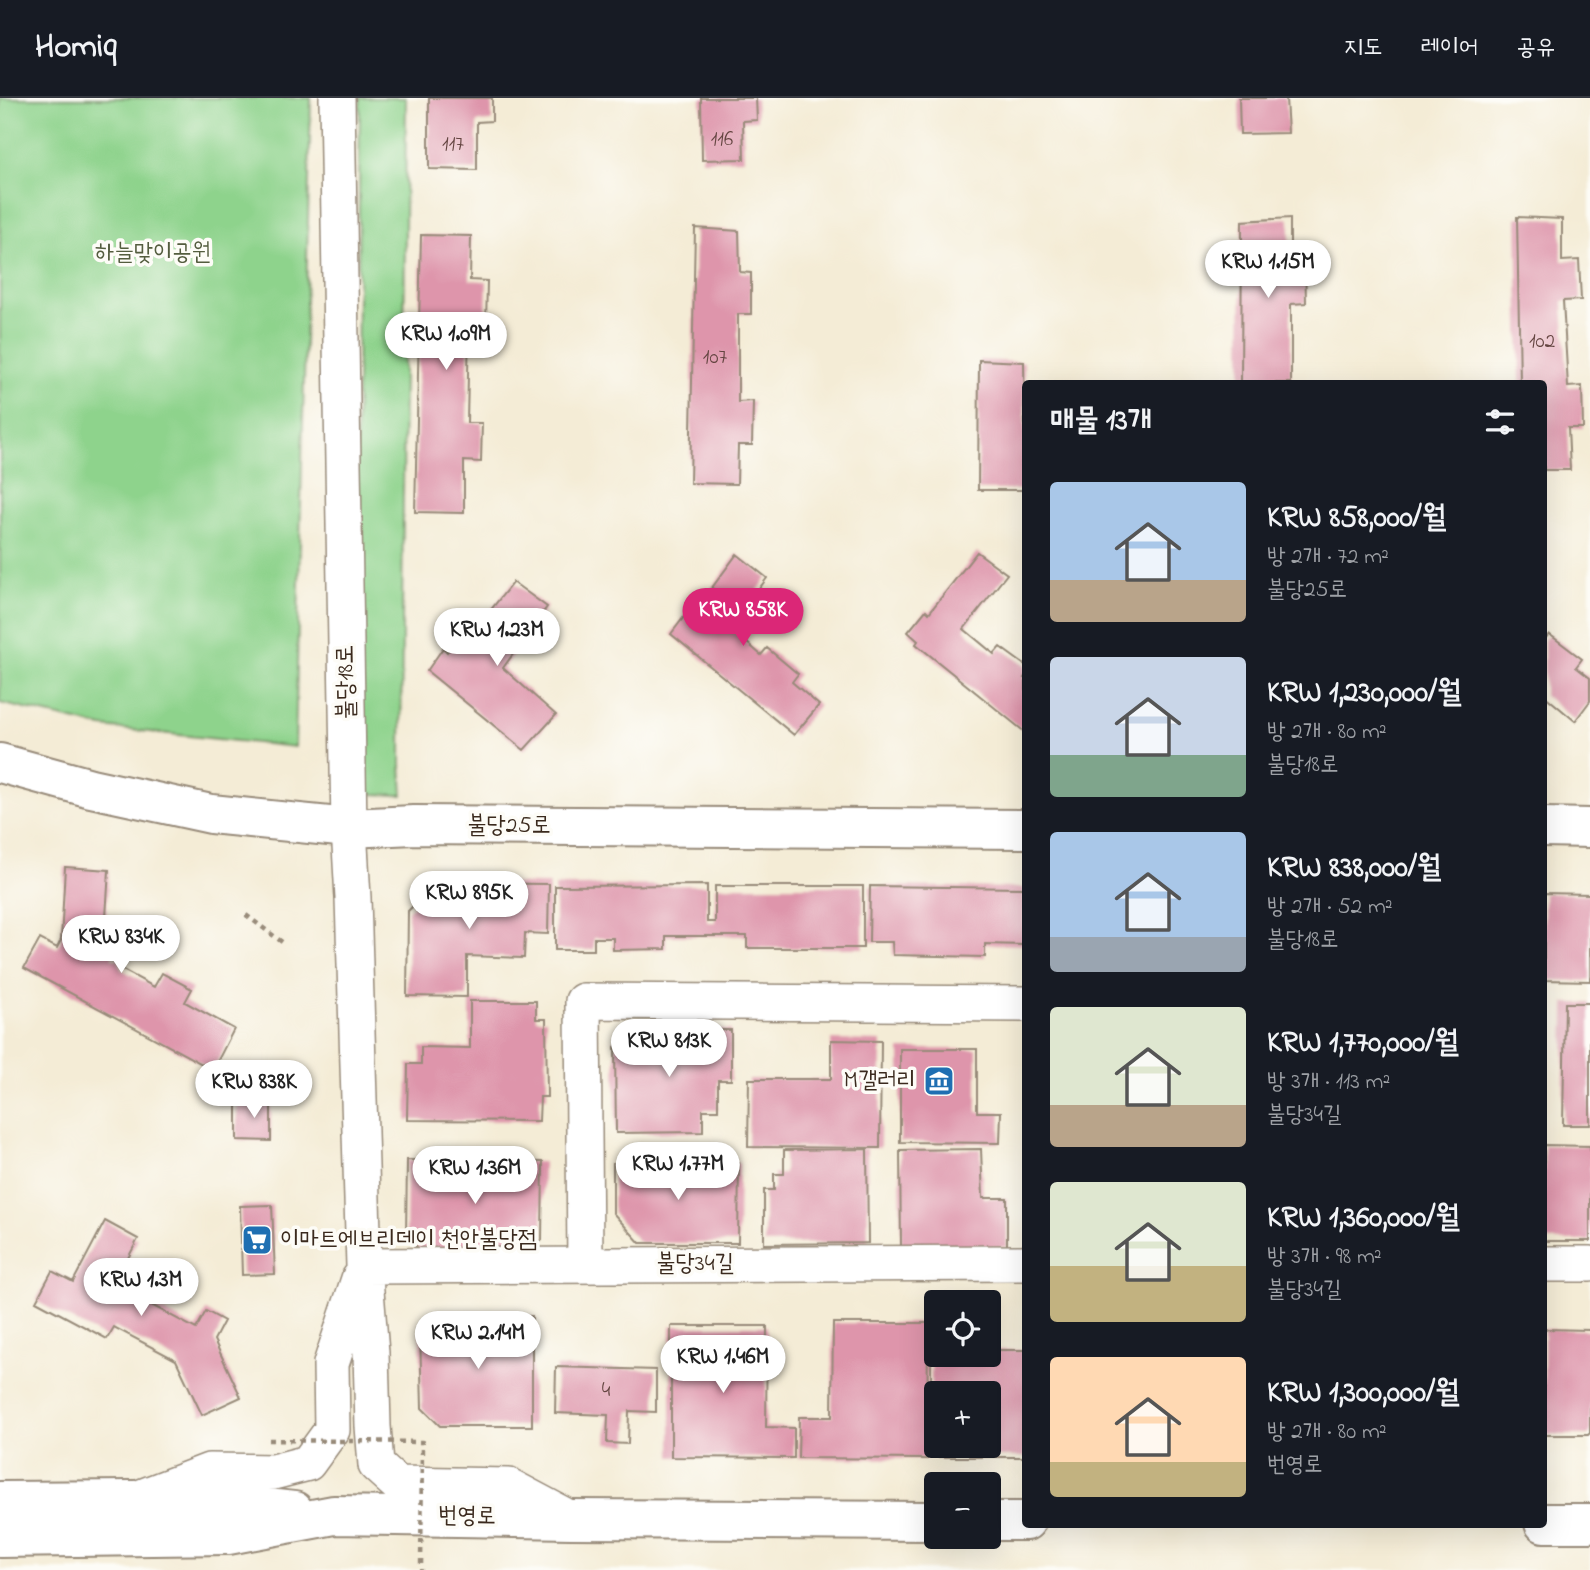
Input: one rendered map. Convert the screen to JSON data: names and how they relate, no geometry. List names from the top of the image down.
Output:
{
  "streets": {
    "main road": ["불당25로", "번영로"],
    "street": ["불당18로", "불당34길"]
  },
  "crossings": [
    ["불당18로", "불당25로"],
    ["불당18로", "불당34길"],
    ["불당18로", "번영로"]
  ],
  "parks": ["하늘맞이공원"],
  "places": {
    "museum": ["M갤러리"],
    "supermarket": ["이마트에브리데이 천안불당점"]
  },
  "house_numbers": [
    "116",
    "117",
    "102",
    "107",
    "4"
  ],
  "page": {
    "header": "Homiq",
    "nav": ["지도", "레이어", "공유"],
    "price": [
      "KRW 1.15M",
      "KRW 1.09M",
      "KRW 858K",
      "KRW 1.23M",
      "KRW 895K",
      "KRW 834K",
      "KRW 813K",
      "KRW 838K",
      "KRW 1.77M",
      "KRW 1.36M",
      "KRW 1.3M",
      "KRW 2.14M",
      "KRW 1.46M"
    ],
    "heading": "매물 13개",
    "list": [
      {
        "name": "KRW 858,000/월",
        "note": "방 2개 · 72 m² · 불당25로"
      },
      {
        "name": "KRW 1,230,000/월",
        "note": "방 2개 · 80 m² · 불당18로"
      },
      {
        "name": "KRW 838,000/월",
        "note": "방 2개 · 52 m² · 불당18로"
      },
      {
        "name": "KRW 1,770,000/월",
        "note": "방 3개 · 113 m² · 불당34길"
      },
      {
        "name": "KRW 1,360,000/월",
        "note": "방 3개 · 98 m² · 불당34길"
      },
      {
        "name": "KRW 1,300,000/월",
        "note": "방 2개 · 80 m² · 번영로"
      }
    ],
    "map_buttons": ["+", "−"]
  }
}
